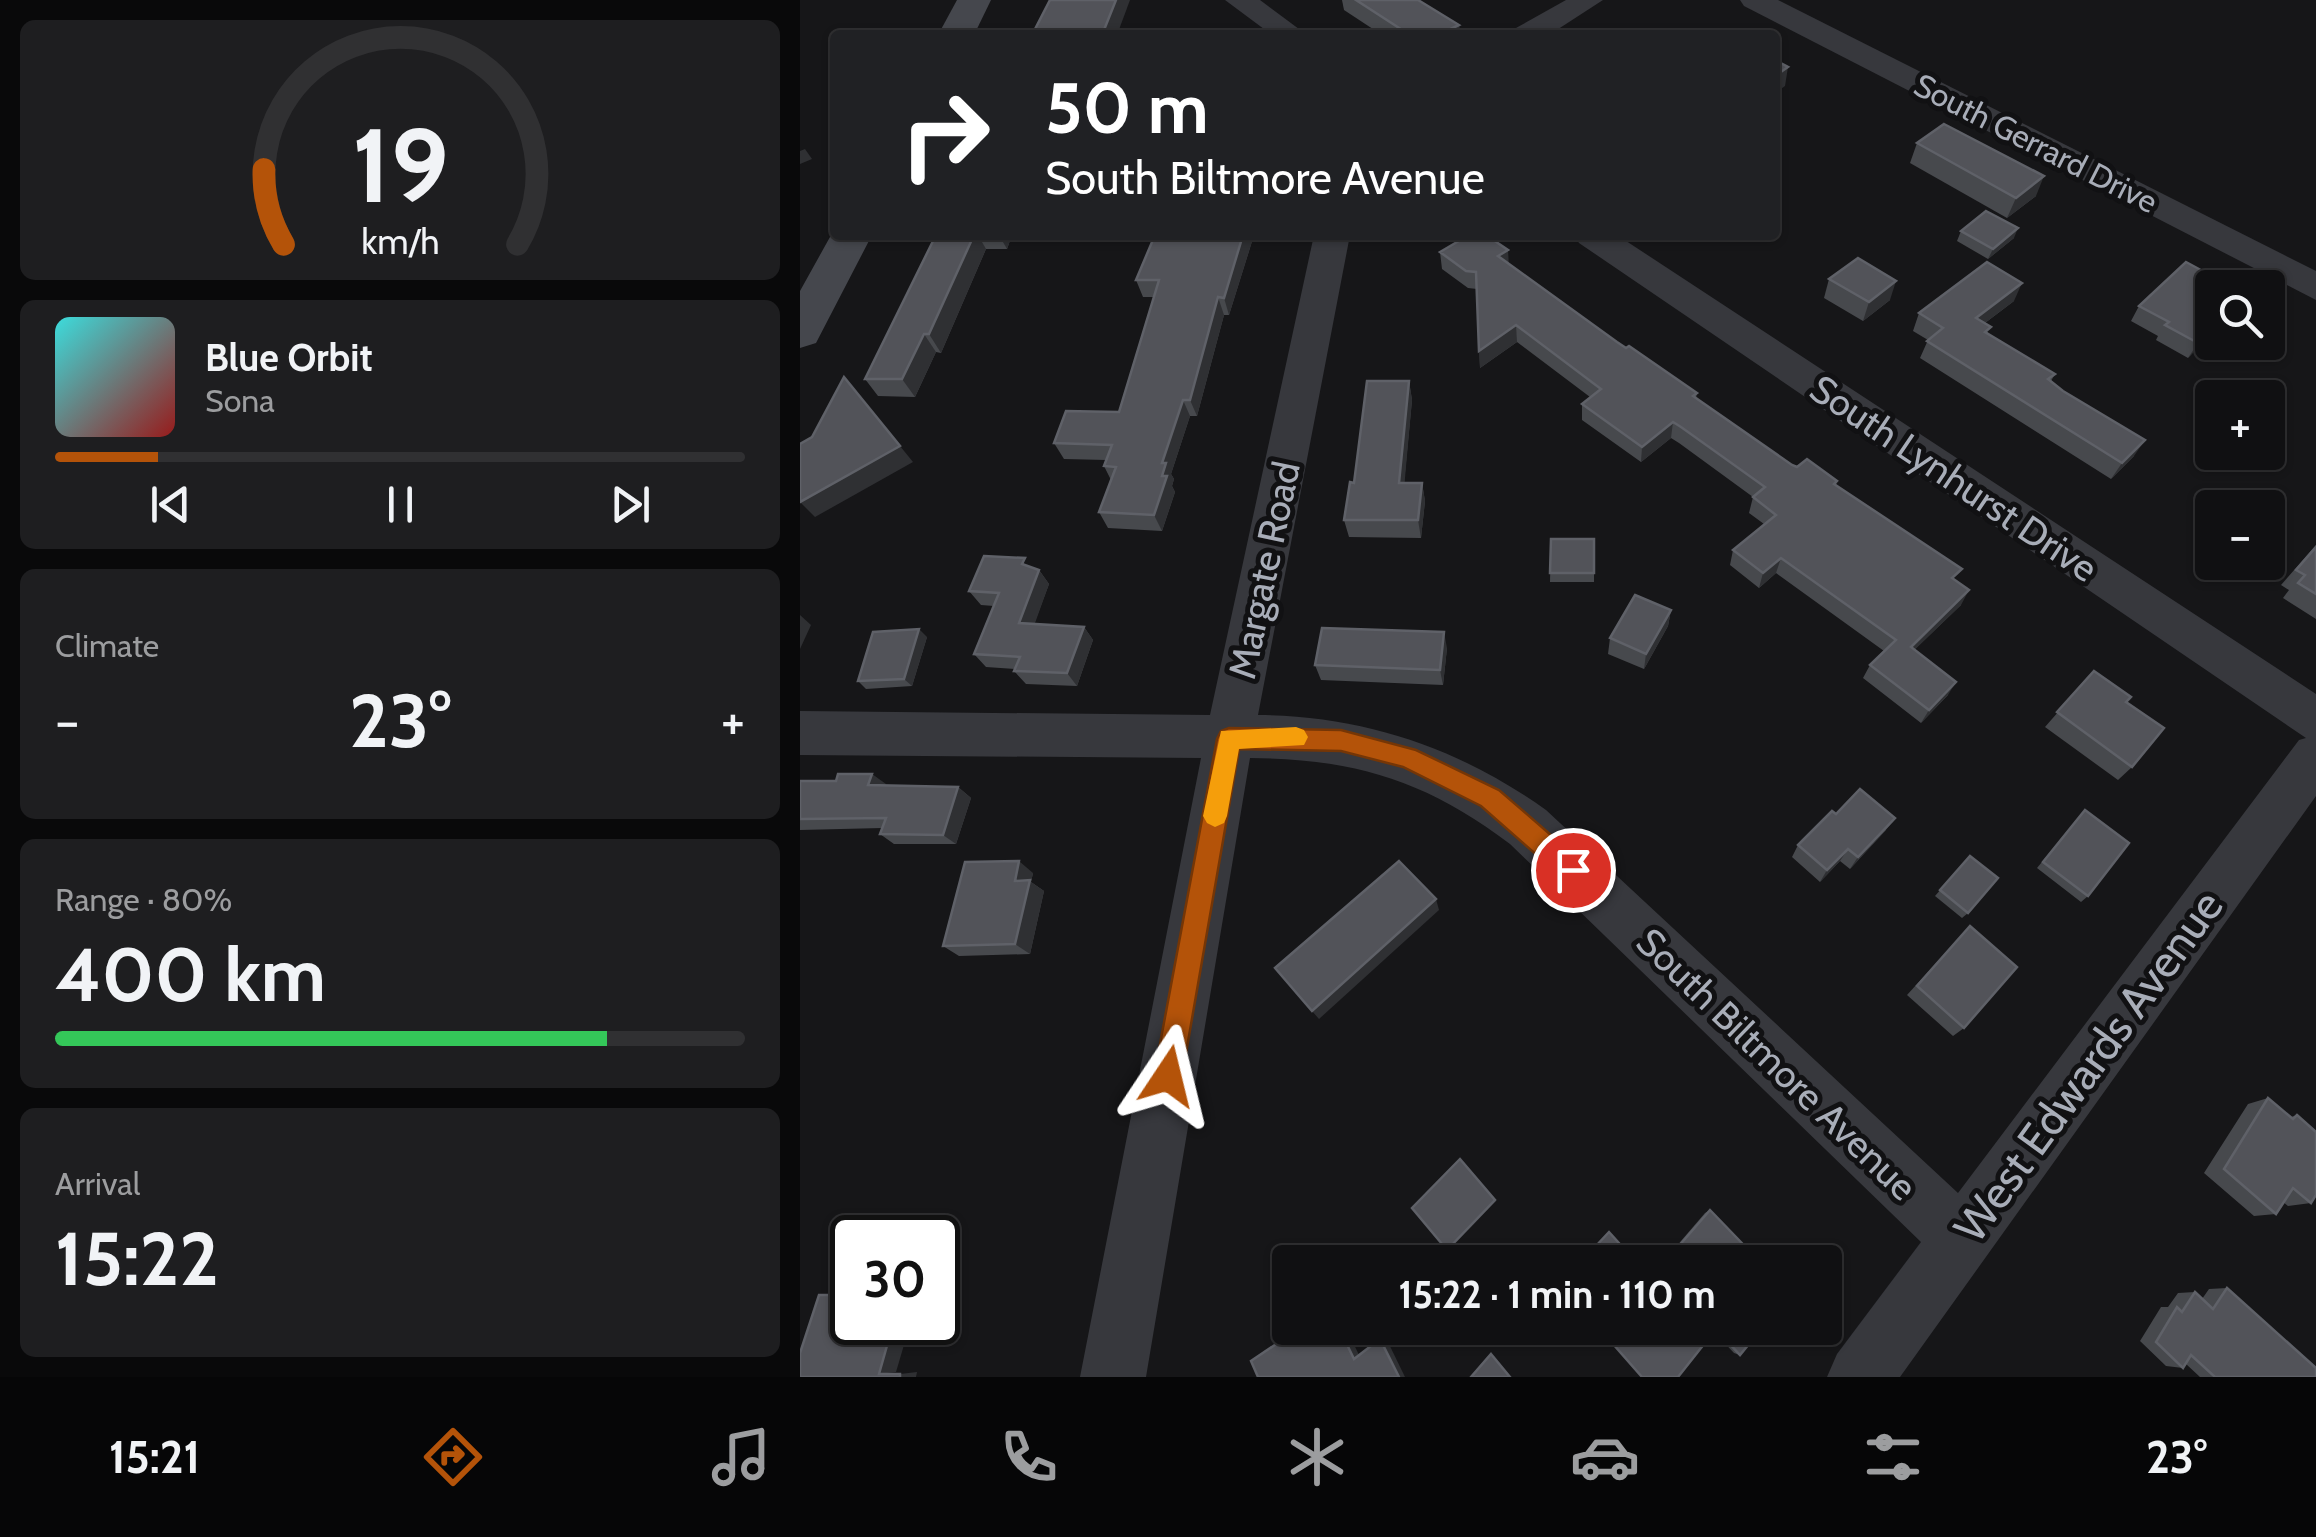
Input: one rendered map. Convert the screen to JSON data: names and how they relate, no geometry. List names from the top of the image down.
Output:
{
  "streets": {
    "street": [
      "South Gerrard Drive",
      "South Lynhurst Drive",
      "Margate Road",
      "South Biltmore Avenue",
      "West Edwards Avenue"
    ]
  },
  "crossings": [
    ["Margate Road", "South Biltmore Avenue"],
    ["South Biltmore Avenue", "West Edwards Avenue"]
  ],
  "page": {
    "turn": ["50 m", "South Biltmore Avenue"],
    "map_buttons": ["+", "−"],
    "song": ["Blue Orbit", "Sona"],
    "tile": [
      "Climate",
      ["Range · 80%", "400 km"],
      ["Arrival", "15:22"]
    ],
    "heat": ["−", "23°", "+"],
    "limit": "30",
    "trip": "15:22 · 1 min · 110 m",
    "tabs": ["15:21", "23°"],
    "gauge": ["19", "km/h"]
  }
}
